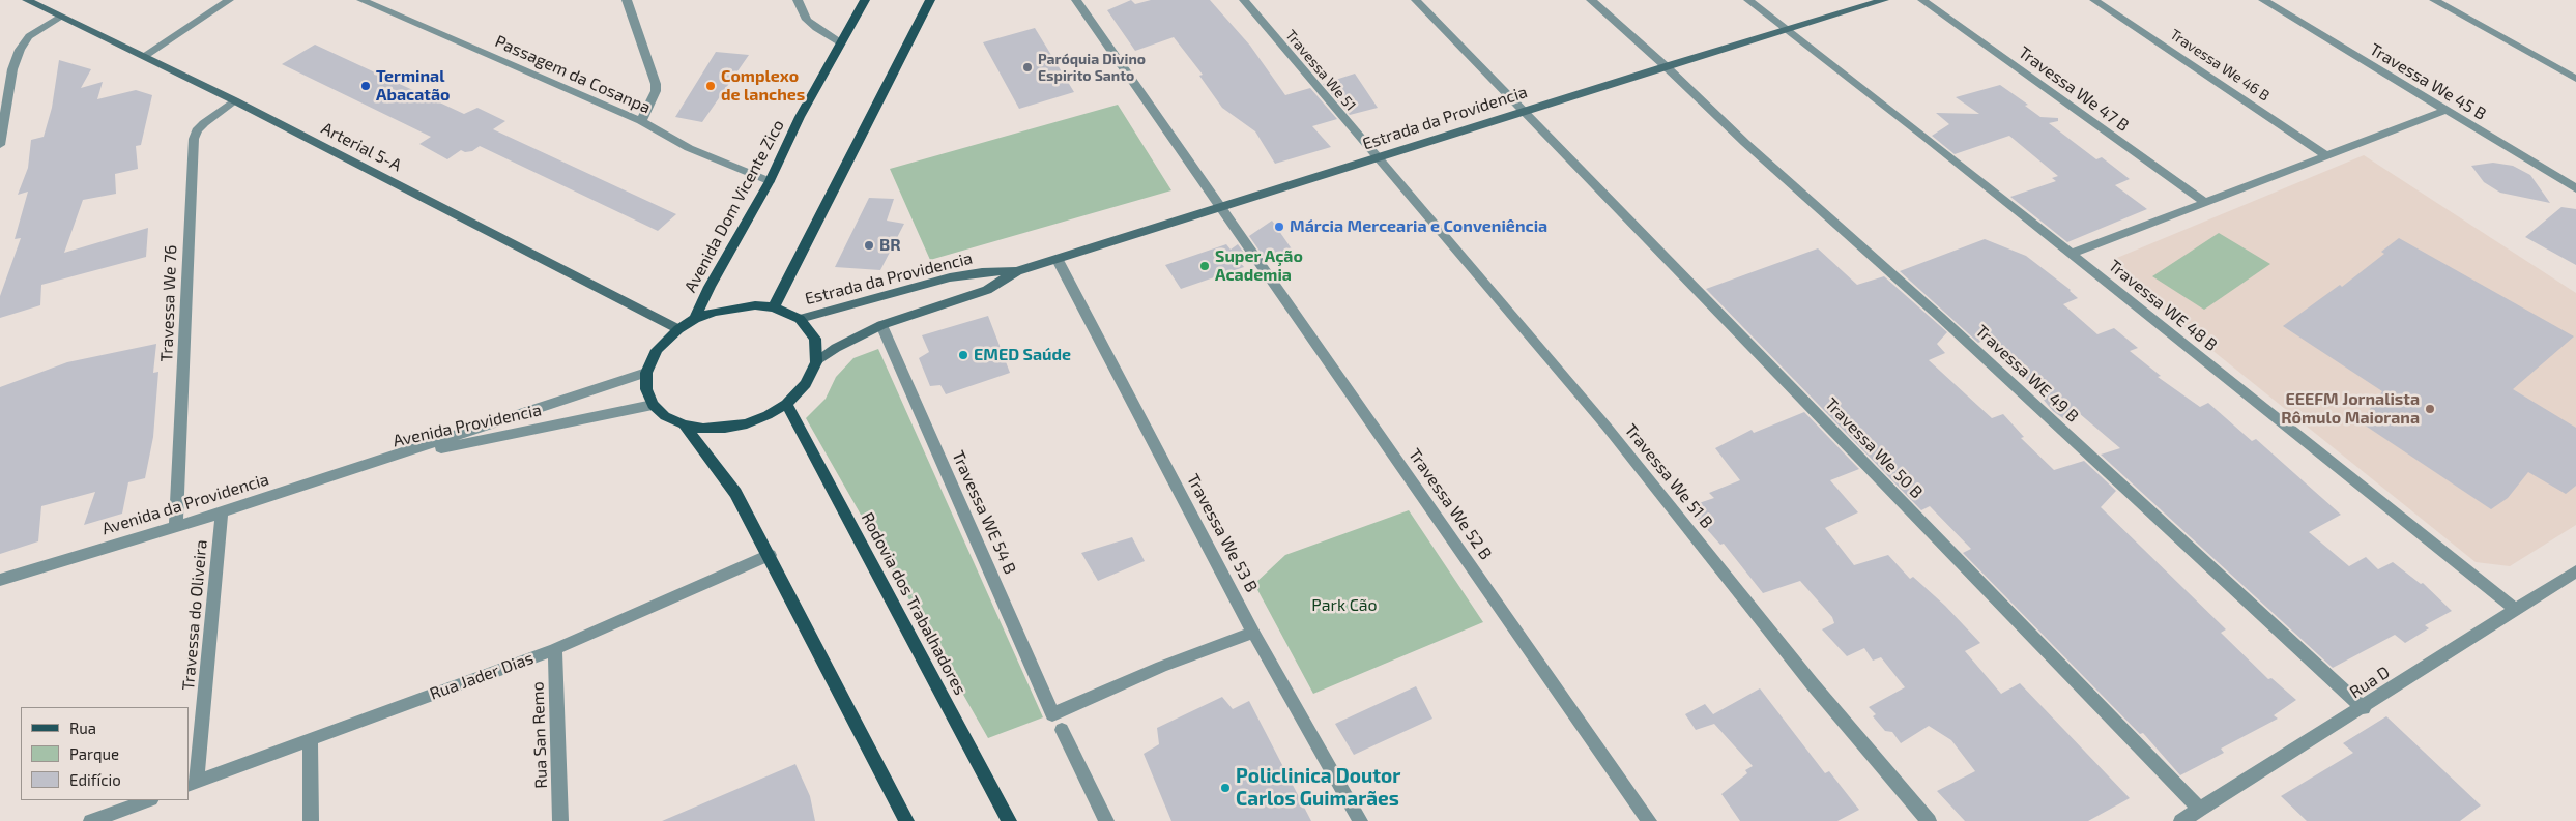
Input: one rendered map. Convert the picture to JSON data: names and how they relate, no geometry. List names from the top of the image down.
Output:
{
  "streets": {
    "main road": [
      "Estrada da Providencia",
      "Arterial 5-A",
      "Avenida Dom Vicente Zico",
      "Rodovia dos Trabalhadores"
    ],
    "street": [
      "Travessa We 46 B",
      "Travessa We 51",
      "Passagem da Cosanpa",
      "Travessa We 45 B",
      "Travessa We 47 B",
      "Travessa We 76",
      "Travessa WE 48 B",
      "Travessa WE 49 B",
      "Avenida Providencia",
      "Travessa We 50 B",
      "Travessa We 51 B",
      "Avenida da Providencia",
      "Travessa We 52 B",
      "Travessa WE 54 B",
      "Travessa We 53 B",
      "Travessa do Oliveira",
      "Rua Jader Dias",
      "Rua D",
      "Rua San Remo"
    ]
  },
  "crossings": [
    ["Travessa We 51", "Estrada da Providencia"],
    ["Travessa We 51", "Travessa We 51 B"],
    ["Passagem da Cosanpa", "Avenida Dom Vicente Zico"],
    ["Estrada da Providencia", "Arterial 5-A"],
    ["Estrada da Providencia", "Avenida Dom Vicente Zico"],
    ["Estrada da Providencia", "Travessa WE 48 B"],
    ["Estrada da Providencia", "Travessa WE 49 B"],
    ["Estrada da Providencia", "Avenida Providencia"],
    ["Estrada da Providencia", "Travessa We 50 B"],
    ["Estrada da Providencia", "Travessa We 51 B"],
    ["Estrada da Providencia", "Travessa We 52 B"],
    ["Estrada da Providencia", "Travessa WE 54 B"],
    ["Estrada da Providencia", "Travessa We 53 B"],
    ["Estrada da Providencia", "Rodovia dos Trabalhadores"],
    ["Arterial 5-A", "Avenida Dom Vicente Zico"],
    ["Arterial 5-A", "Travessa We 76"],
    ["Arterial 5-A", "Avenida Providencia"],
    ["Arterial 5-A", "Rodovia dos Trabalhadores"],
    ["Avenida Dom Vicente Zico", "Avenida Providencia"],
    ["Avenida Dom Vicente Zico", "Rodovia dos Trabalhadores"],
    ["Travessa We 76", "Avenida da Providencia"],
    ["Travessa WE 48 B", "Rua D"],
    ["Travessa WE 49 B", "Rua D"],
    ["Avenida Providencia", "Avenida da Providencia"],
    ["Avenida Providencia", "Rodovia dos Trabalhadores"],
    ["Travessa We 50 B", "Rua D"],
    ["Avenida da Providencia", "Travessa do Oliveira"],
    ["Travessa WE 54 B", "Travessa We 53 B"],
    ["Travessa do Oliveira", "Rua Jader Dias"],
    ["Rua Jader Dias", "Rua San Remo"]
  ],
  "parks": ["Park Cão"],
  "places": [
    "Paróquia Divino Espirito Santo",
    "Terminal Abacatão",
    "Complexo de lanches",
    "Márcia Mercearia e Conveniência",
    "BR",
    "Super Ação Academia",
    "EMED Saúde",
    "EEEFM Jornalista Rômulo Maiorana",
    "Policlinica Doutor Carlos Guimarães"
  ],
  "legend": ["Rua", "Parque", "Edifício"]
}
